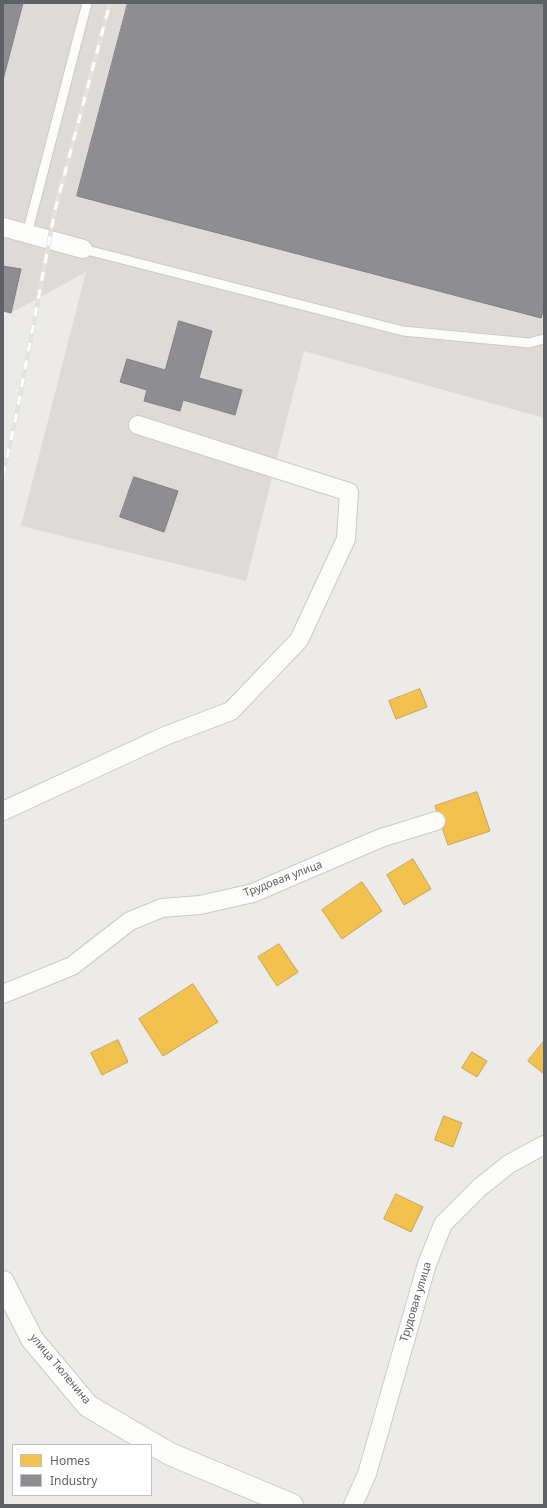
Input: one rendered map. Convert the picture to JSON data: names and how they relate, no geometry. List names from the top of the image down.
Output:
{
  "streets": {
    "street": ["Трудовая улица", "улица Тюленина"]
  },
  "legend": ["Homes", "Industry"]
}
